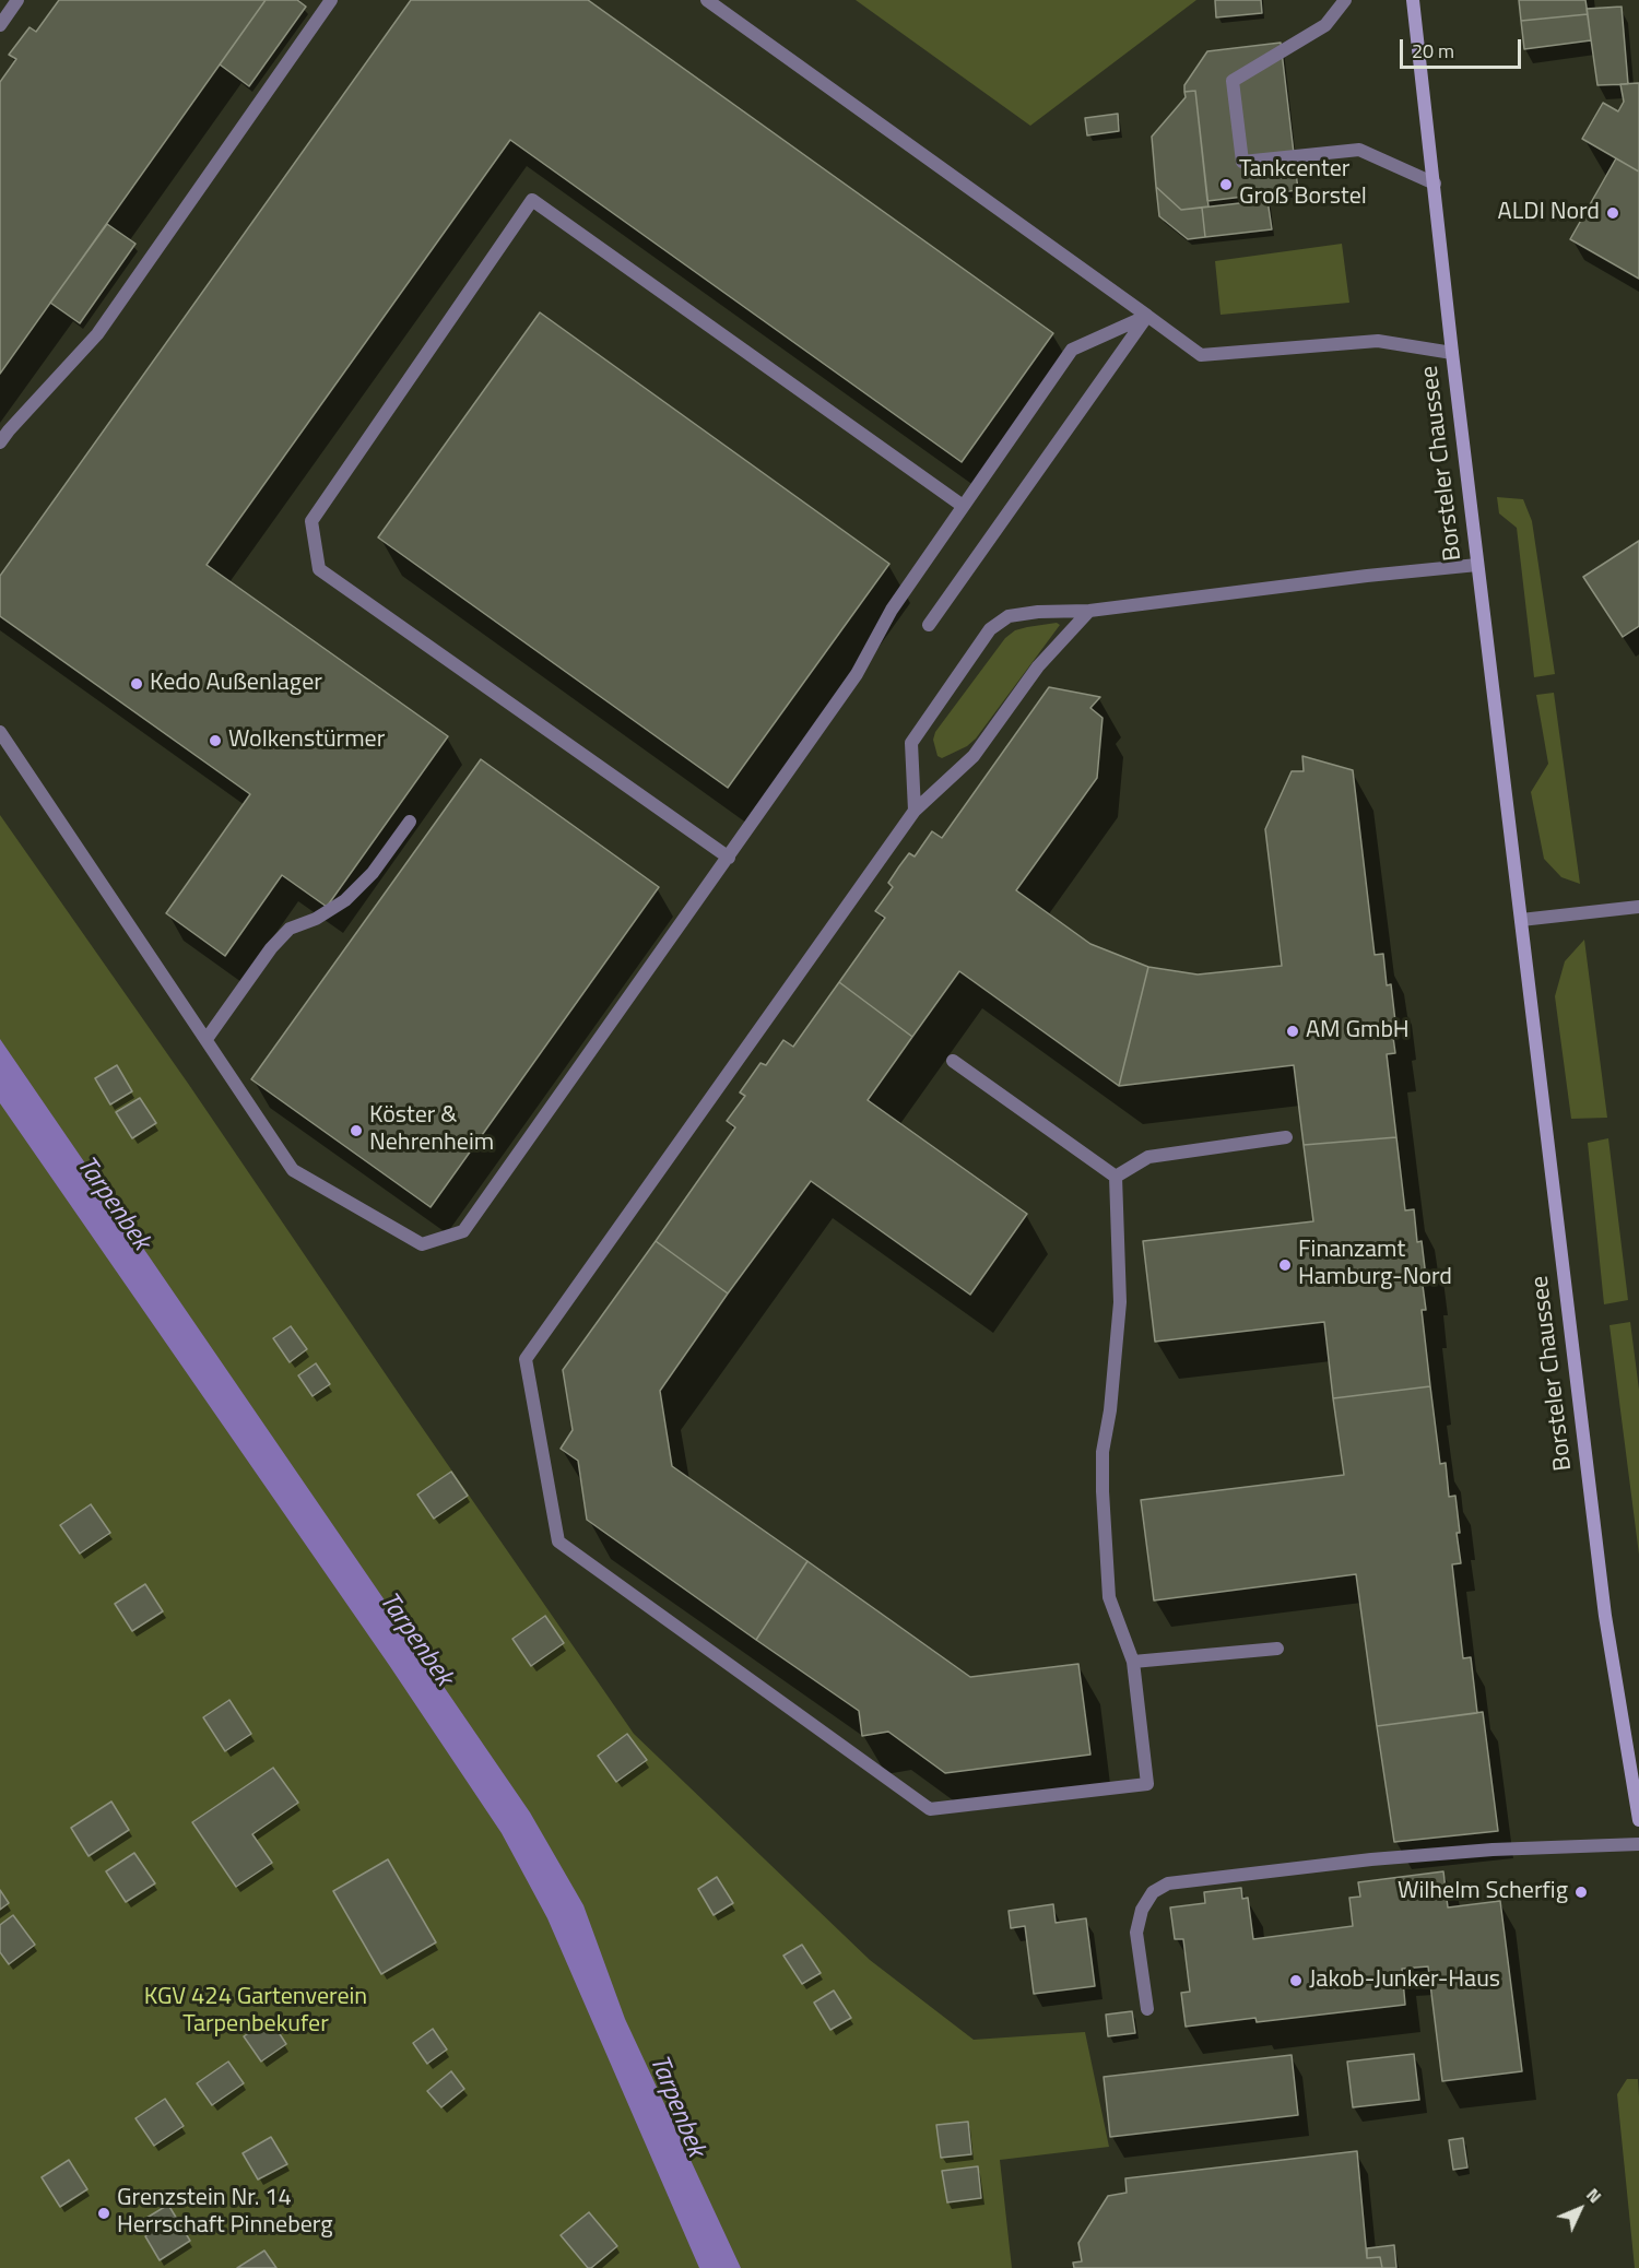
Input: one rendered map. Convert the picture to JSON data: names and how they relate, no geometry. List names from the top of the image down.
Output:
{
  "streets": {
    "main road": ["Borsteler Chaussee"]
  },
  "water": ["Tarpenbek"],
  "parks": ["KGV 424 Gartenverein Tarpenbekufer"],
  "places": [
    "Tankcenter Groß Borstel",
    "ALDI Nord",
    "Kedo Außenlager",
    "Wolkenstürmer",
    "AM GmbH",
    "Köster & Nehrenheim",
    "Finanzamt Hamburg-Nord",
    "Wilhelm Scherfig",
    "Jakob-Junker-Haus",
    "Grenzstein Nr. 14 Herrschaft Pinneberg"
  ],
  "scale_bar": "20 m",
  "north": "top right"
}
